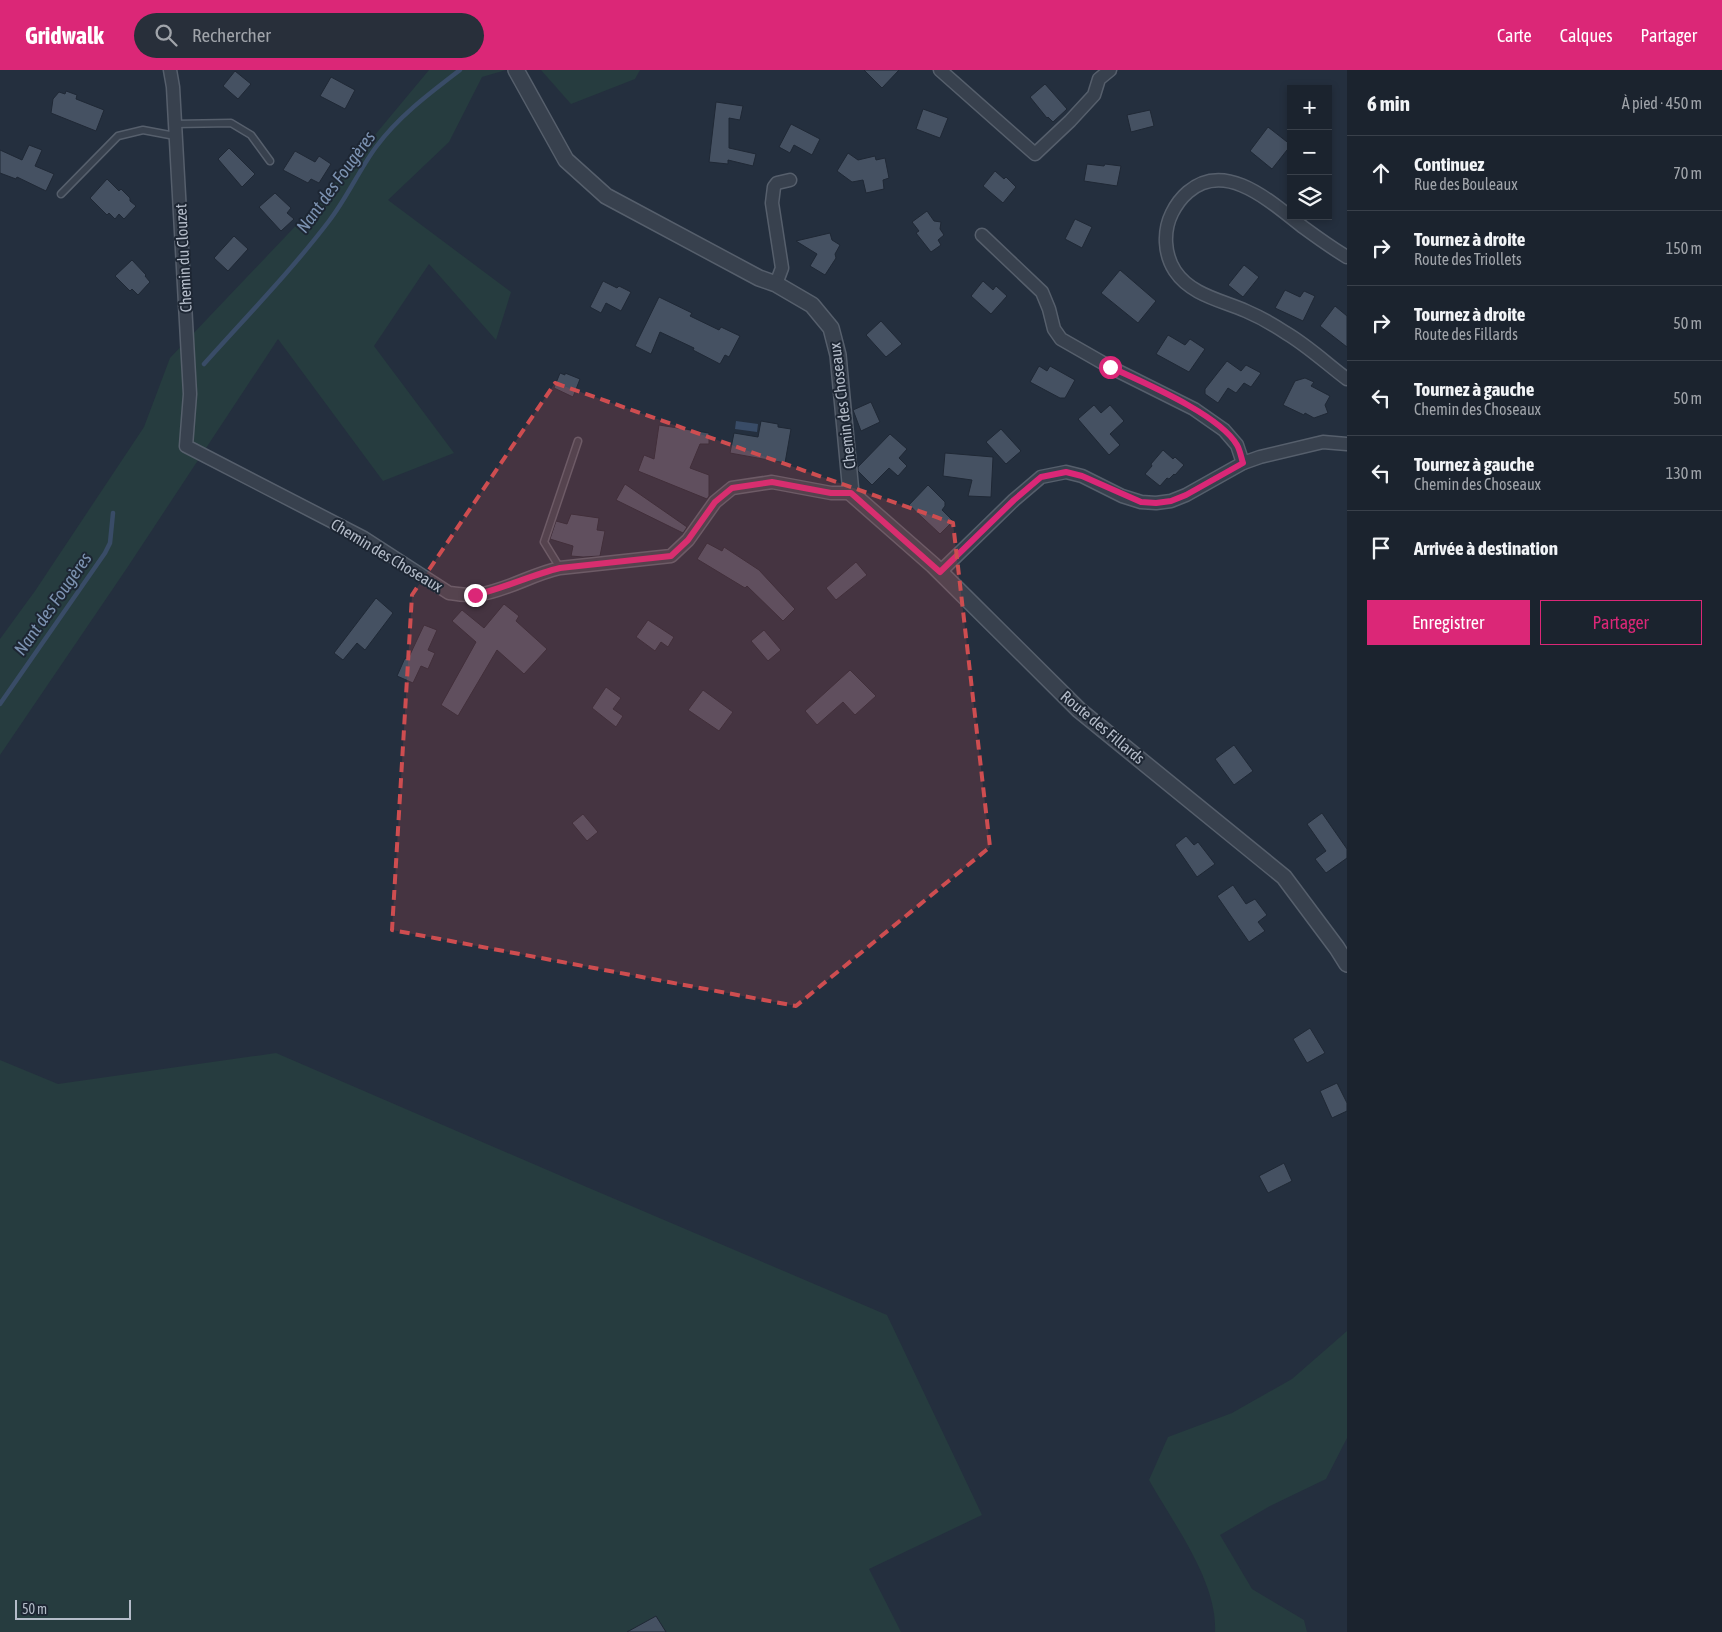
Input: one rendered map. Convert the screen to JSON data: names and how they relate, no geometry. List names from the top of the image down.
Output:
{
  "streets": {
    "street": ["Chemin du Clouzet", "Chemin des Choseaux", "Route des Fillards"]
  },
  "crossings": [
    ["Chemin du Clouzet", "Chemin des Choseaux"],
    ["Chemin des Choseaux", "Route des Fillards"]
  ],
  "water": ["Nant des Fougères"],
  "scale_bar": "50 m",
  "page": {
    "header": "Gridwalk",
    "search": "Rechercher",
    "nav": ["Carte", "Calques", "Partager"],
    "heading": ["6 min", "À pied · 450 m"],
    "map_buttons": ["+", "−"],
    "list": [
      ["Continuez", "Rue des Bouleaux", "70 m"],
      ["Tournez à droite", "Route des Triollets", "150 m"],
      ["Tournez à droite", "Route des Fillards", "50 m"],
      ["Tournez à gauche", "Chemin des Choseaux", "50 m"],
      ["Tournez à gauche", "Chemin des Choseaux", "130 m"],
      "Arrivée à destination"
    ],
    "buttons": ["Enregistrer", "Partager"],
    "scale": "50 m"
  }
}
